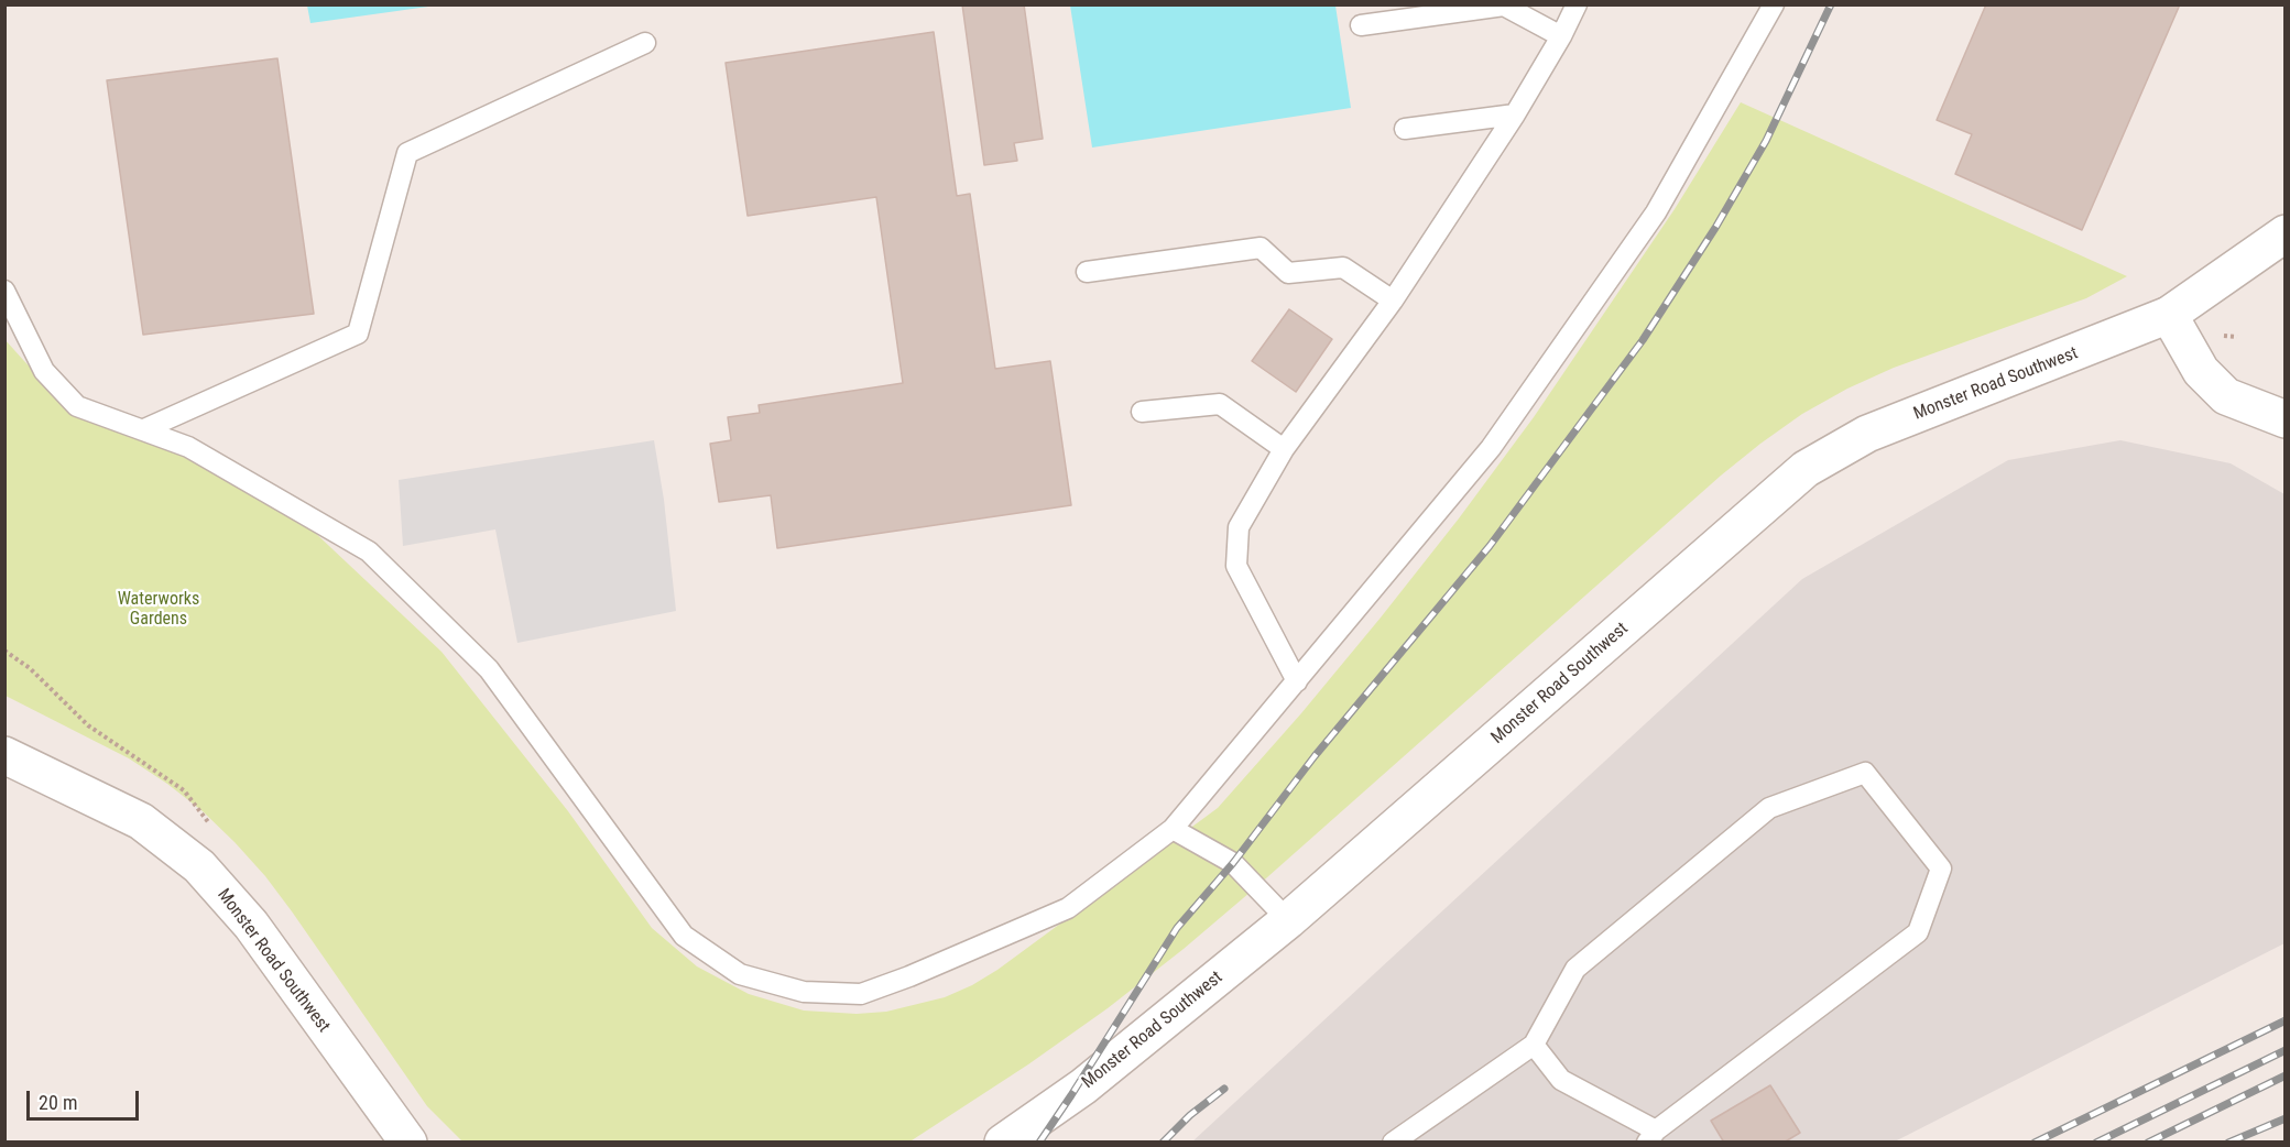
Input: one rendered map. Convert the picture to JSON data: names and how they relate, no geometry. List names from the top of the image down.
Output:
{
  "streets": {
    "street": ["Monster Road Southwest"]
  },
  "parks": ["Waterworks Gardens"],
  "scale_bar": "20 m"
}
